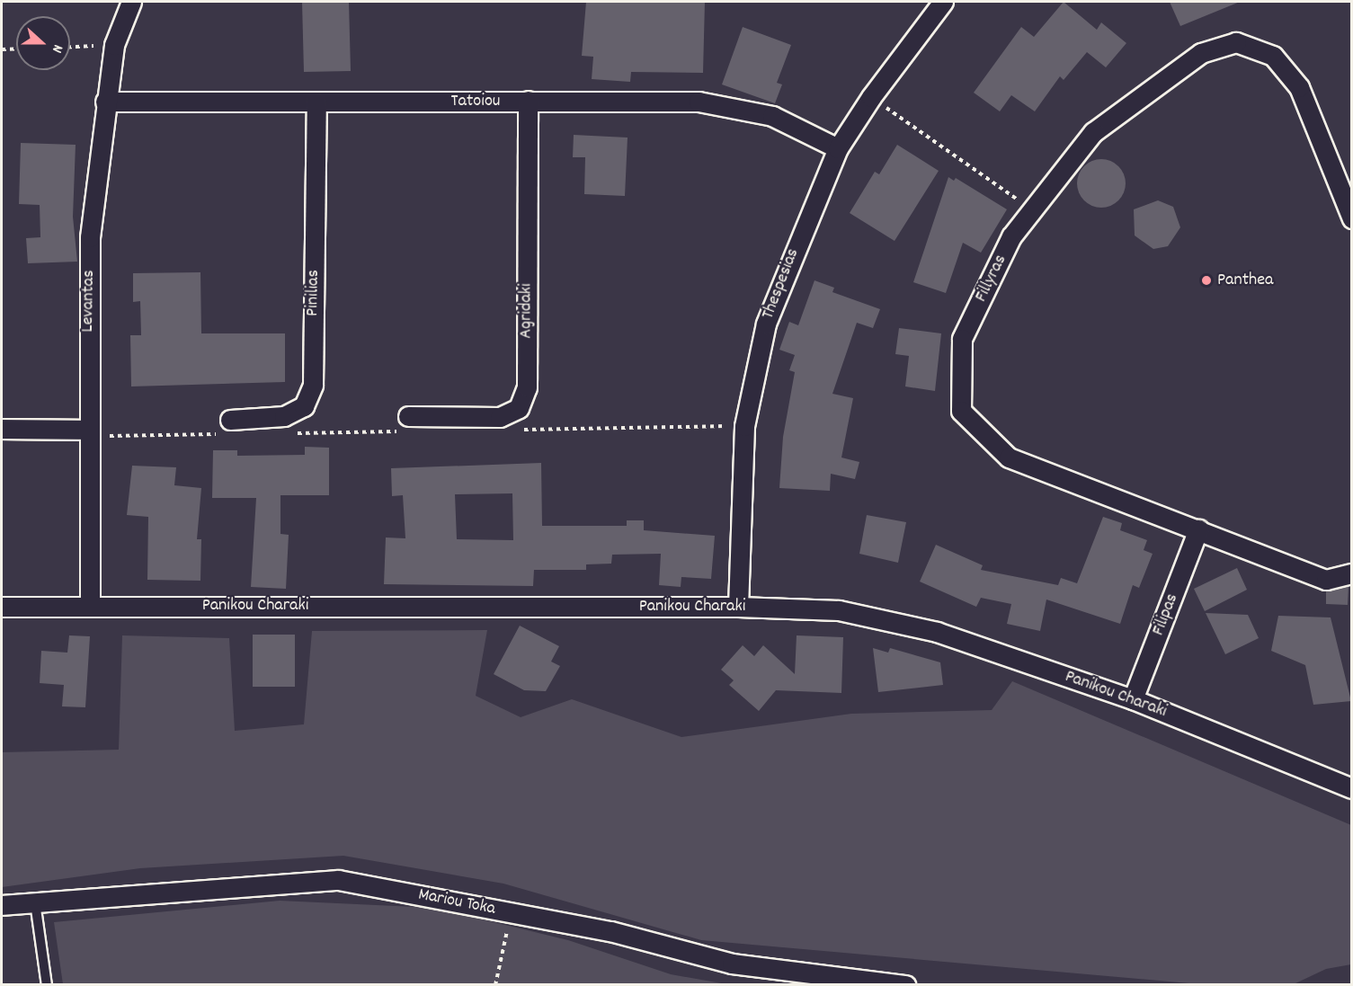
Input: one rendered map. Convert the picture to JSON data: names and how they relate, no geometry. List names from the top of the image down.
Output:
{
  "streets": {
    "street": [
      "Tatoiou",
      "Fillyras",
      "Thespesias",
      "Pinilias",
      "Levantas",
      "Agridaki",
      "Panikou Charaki",
      "Filipas",
      "Mariou Toka"
    ]
  },
  "crossings": [
    ["Tatoiou", "Thespesias"],
    ["Tatoiou", "Pinilias"],
    ["Tatoiou", "Levantas"],
    ["Tatoiou", "Agridaki"],
    ["Fillyras", "Filipas"],
    ["Thespesias", "Panikou Charaki"],
    ["Levantas", "Panikou Charaki"],
    ["Panikou Charaki", "Filipas"]
  ],
  "places": ["Panthea"],
  "north": "right"
}
